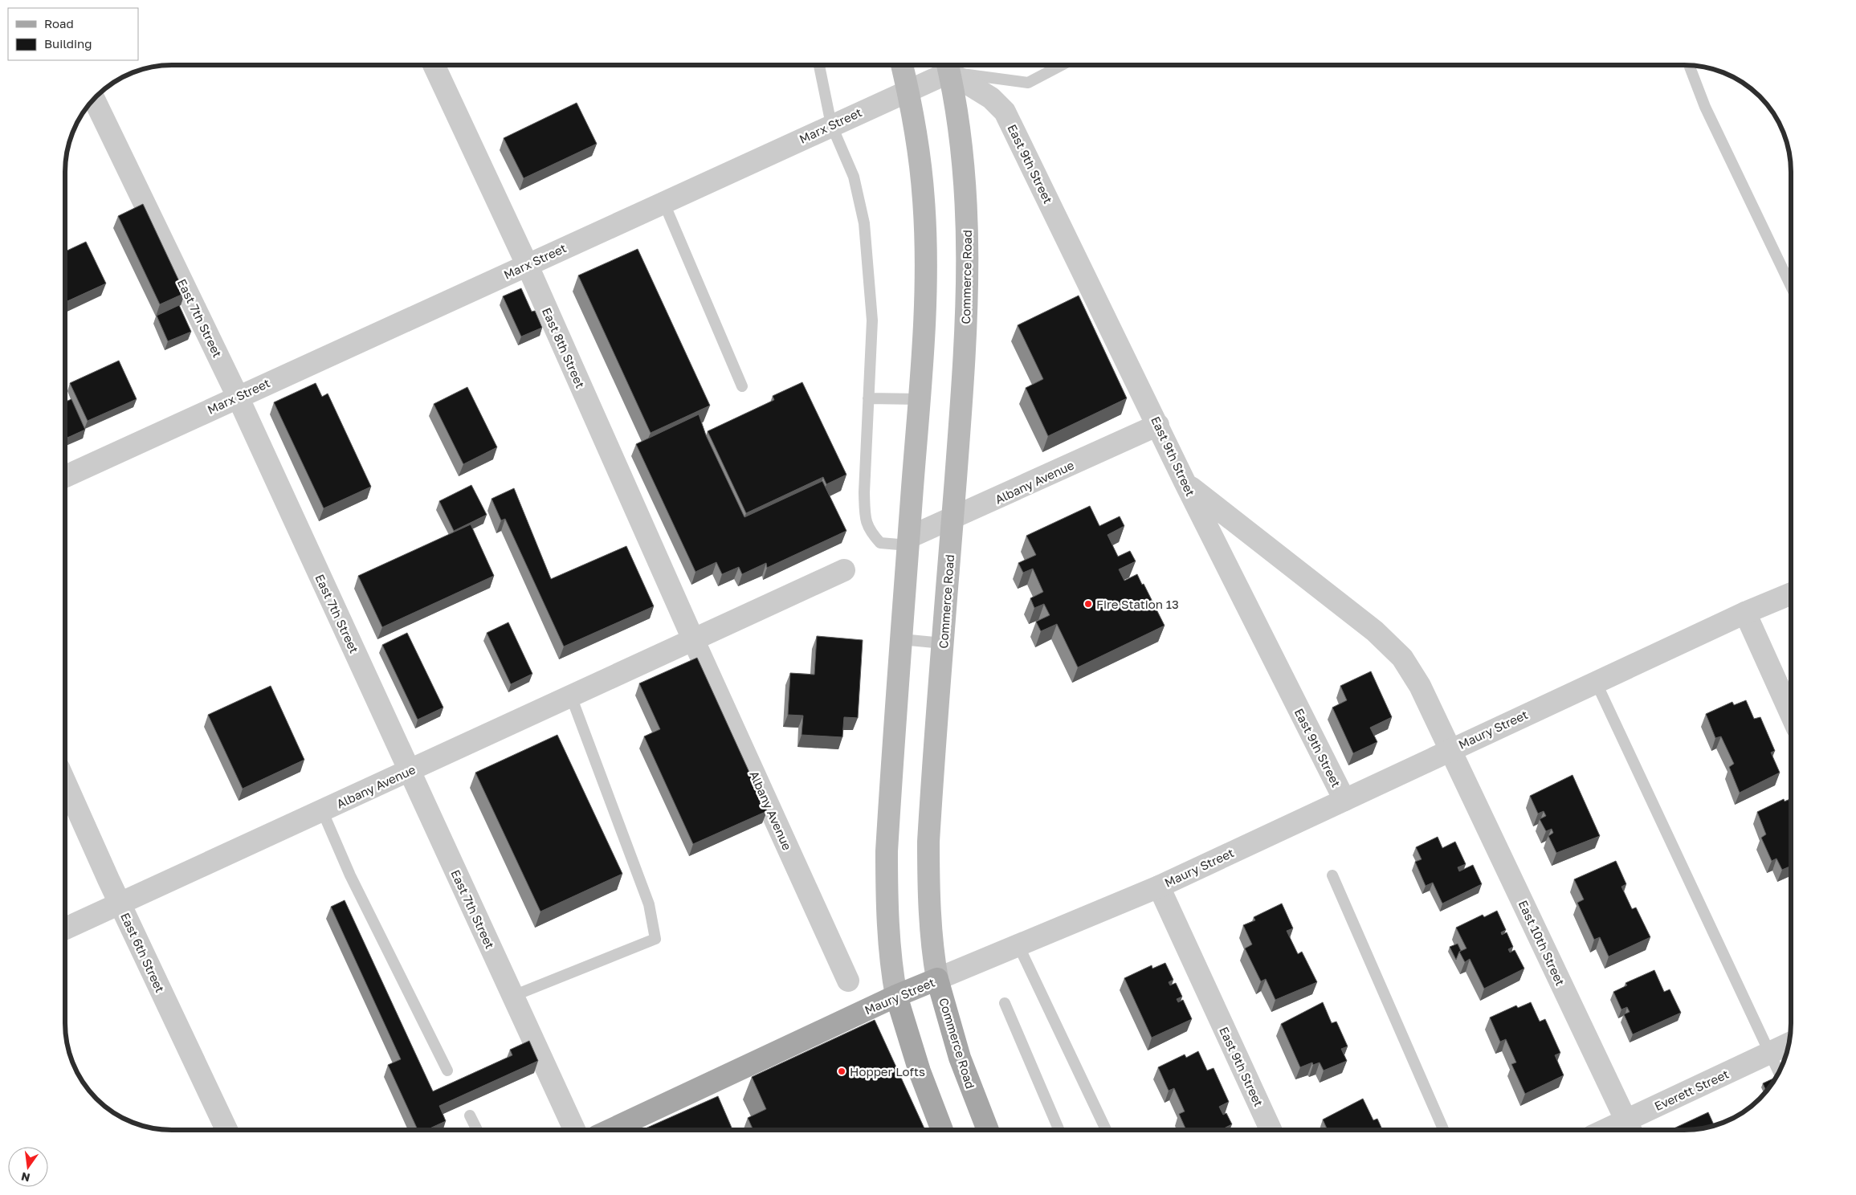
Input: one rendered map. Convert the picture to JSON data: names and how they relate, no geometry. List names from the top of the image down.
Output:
{
  "streets": {
    "main road": ["Commerce Road", "Maury Street"],
    "street": [
      "Marx Street",
      "East 9th Street",
      "East 7th Street",
      "East 8th Street",
      "Albany Avenue",
      "East 10th Street",
      "East 6th Street",
      "Everett Street"
    ]
  },
  "crossings": [
    ["Marx Street", "East 9th Street"],
    ["Marx Street", "Commerce Road"],
    ["Marx Street", "East 7th Street"],
    ["Marx Street", "East 8th Street"],
    ["East 9th Street", "Commerce Road"],
    ["East 9th Street", "Albany Avenue"],
    ["East 9th Street", "Maury Street"],
    ["East 9th Street", "East 10th Street"],
    ["Commerce Road", "Albany Avenue"],
    ["Commerce Road", "Maury Street"],
    ["East 7th Street", "Albany Avenue"],
    ["East 8th Street", "Albany Avenue"],
    ["Albany Avenue", "East 6th Street"],
    ["Maury Street", "East 10th Street"],
    ["East 10th Street", "Everett Street"]
  ],
  "places": ["Fire Station 13", "Hopper Lofts"],
  "legend": ["Road", "Building"],
  "north": "bottom"
}
